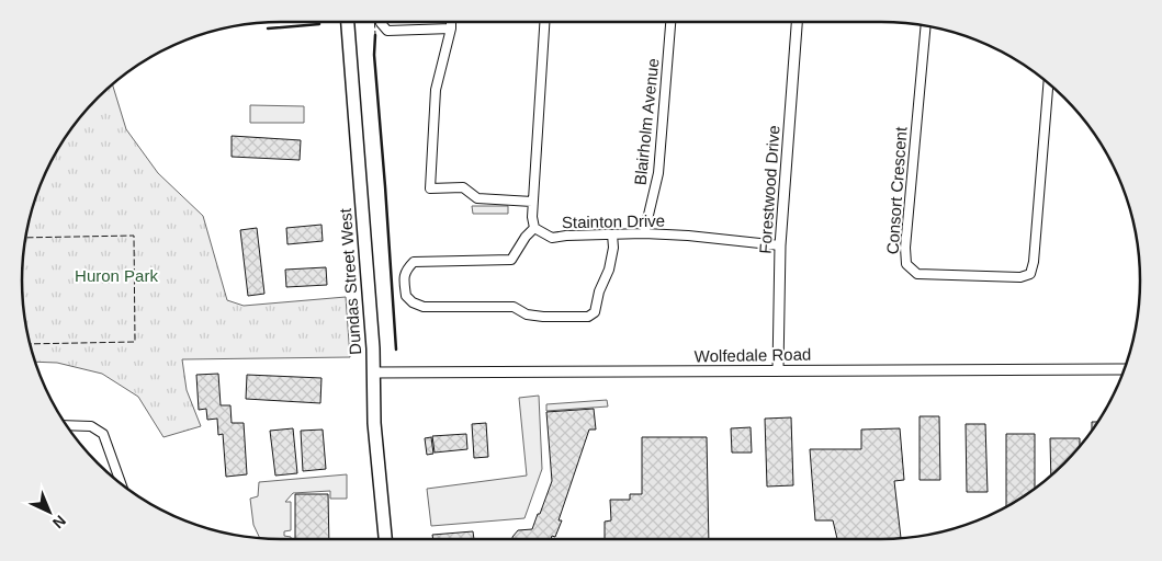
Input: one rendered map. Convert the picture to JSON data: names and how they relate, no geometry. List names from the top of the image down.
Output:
{
  "streets": {
    "main road": ["Dundas Street West"],
    "street": [
      "Blairholm Avenue",
      "Forestwood Drive",
      "Consort Crescent",
      "Stainton Drive",
      "Wolfedale Road"
    ]
  },
  "crossings": [
    ["Blairholm Avenue", "Stainton Drive"],
    ["Forestwood Drive", "Stainton Drive"],
    ["Forestwood Drive", "Wolfedale Road"],
    ["Dundas Street West", "Wolfedale Road"]
  ],
  "parks": ["Huron Park"],
  "north": "bottom right"
}
